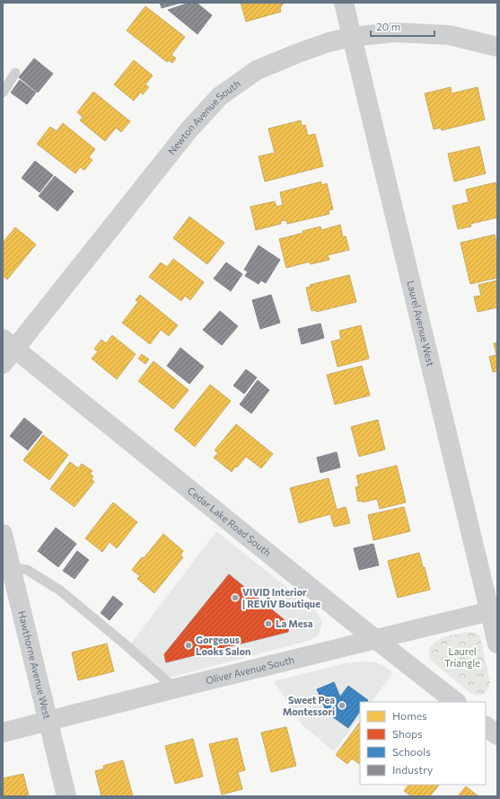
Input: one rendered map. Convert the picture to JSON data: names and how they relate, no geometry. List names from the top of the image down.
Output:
{
  "streets": {
    "street": [
      "Newton Avenue South",
      "Laurel Avenue West",
      "Cedar Lake Road South",
      "Hawthorne Avenue West",
      "Oliver Avenue South"
    ]
  },
  "crossings": [
    ["Newton Avenue South", "Laurel Avenue West"],
    ["Newton Avenue South", "Cedar Lake Road South"],
    ["Laurel Avenue West", "Oliver Avenue South"],
    ["Cedar Lake Road South", "Oliver Avenue South"],
    ["Hawthorne Avenue West", "Oliver Avenue South"]
  ],
  "parks": ["Laurel Triangle"],
  "places": [
    "VIVID Interior | REVĪV Boutique",
    "La Mesa",
    "Gorgeous Looks Salon",
    "Sweet Pea Montessori"
  ],
  "legend": [
    "Homes",
    "Shops",
    "Schools",
    "Industry"
  ],
  "scale_bar": "20 m"
}
